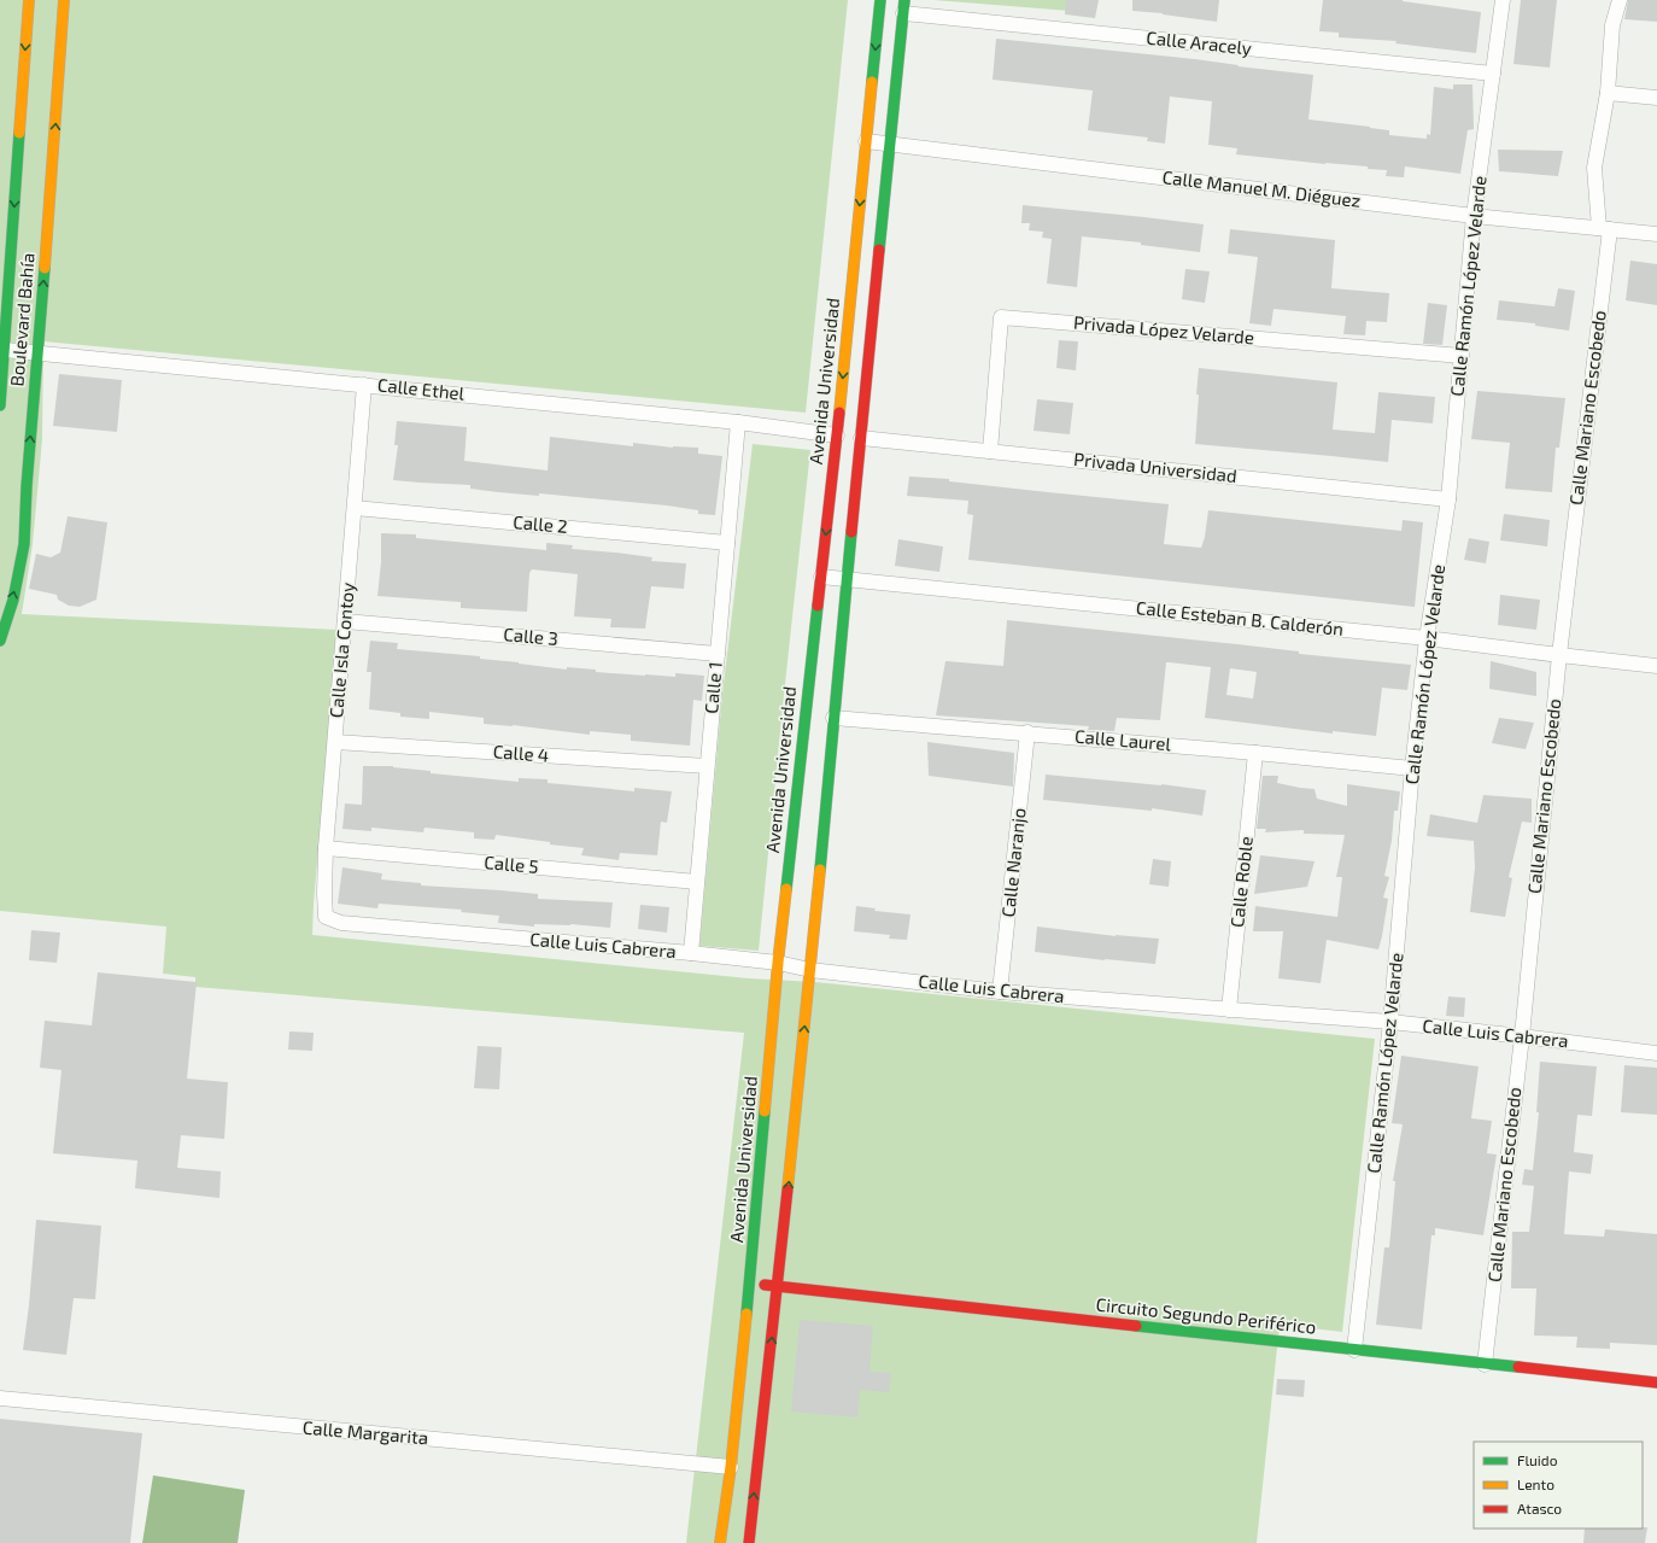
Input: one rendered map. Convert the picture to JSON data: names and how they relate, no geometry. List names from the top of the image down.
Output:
{
  "streets": {
    "main road": ["Boulevard Bahía", "Avenida Universidad", "Circuito Segundo Periférico"],
    "street": [
      "Calle Aracely",
      "Calle Manuel M. Diéguez",
      "Calle Ramón López Velarde",
      "Privada López Velarde",
      "Calle Ethel",
      "Calle Mariano Escobedo",
      "Privada Universidad",
      "Calle 2",
      "Calle Esteban B. Calderón",
      "Calle 3",
      "Calle Isla Contoy",
      "Calle 1",
      "Calle Laurel",
      "Calle 4",
      "Calle Naranjo",
      "Calle 5",
      "Calle Roble",
      "Calle Luis Cabrera",
      "Calle Margarita"
    ]
  },
  "crossings": [
    ["Calle Aracely", "Calle Ramón López Velarde"],
    ["Calle Manuel M. Diéguez", "Calle Ramón López Velarde"],
    ["Calle Manuel M. Diéguez", "Avenida Universidad"],
    ["Calle Manuel M. Diéguez", "Calle Mariano Escobedo"],
    ["Calle Ramón López Velarde", "Privada López Velarde"],
    ["Calle Ramón López Velarde", "Privada Universidad"],
    ["Calle Ramón López Velarde", "Calle Esteban B. Calderón"],
    ["Calle Ramón López Velarde", "Calle Laurel"],
    ["Calle Ramón López Velarde", "Calle Luis Cabrera"],
    ["Calle Ramón López Velarde", "Circuito Segundo Periférico"],
    ["Boulevard Bahía", "Calle Ethel"],
    ["Privada López Velarde", "Privada Universidad"],
    ["Avenida Universidad", "Calle Ethel"],
    ["Avenida Universidad", "Calle Esteban B. Calderón"],
    ["Avenida Universidad", "Calle Luis Cabrera"],
    ["Avenida Universidad", "Circuito Segundo Periférico"],
    ["Avenida Universidad", "Calle Margarita"],
    ["Calle Ethel", "Calle Isla Contoy"],
    ["Calle Ethel", "Calle 1"],
    ["Calle Mariano Escobedo", "Calle Esteban B. Calderón"],
    ["Calle Mariano Escobedo", "Calle Luis Cabrera"],
    ["Calle Mariano Escobedo", "Circuito Segundo Periférico"],
    ["Calle 2", "Calle Isla Contoy"],
    ["Calle 2", "Calle 1"],
    ["Calle 3", "Calle Isla Contoy"],
    ["Calle 3", "Calle 1"],
    ["Calle Isla Contoy", "Calle 4"],
    ["Calle Isla Contoy", "Calle 5"],
    ["Calle Isla Contoy", "Calle Luis Cabrera"],
    ["Calle 1", "Calle 4"],
    ["Calle 1", "Calle 5"],
    ["Calle 1", "Calle Luis Cabrera"],
    ["Calle Laurel", "Calle Naranjo"],
    ["Calle Laurel", "Calle Roble"],
    ["Calle Naranjo", "Calle Luis Cabrera"],
    ["Calle Roble", "Calle Luis Cabrera"]
  ],
  "legend": ["Fluido", "Lento", "Atasco"]
}
